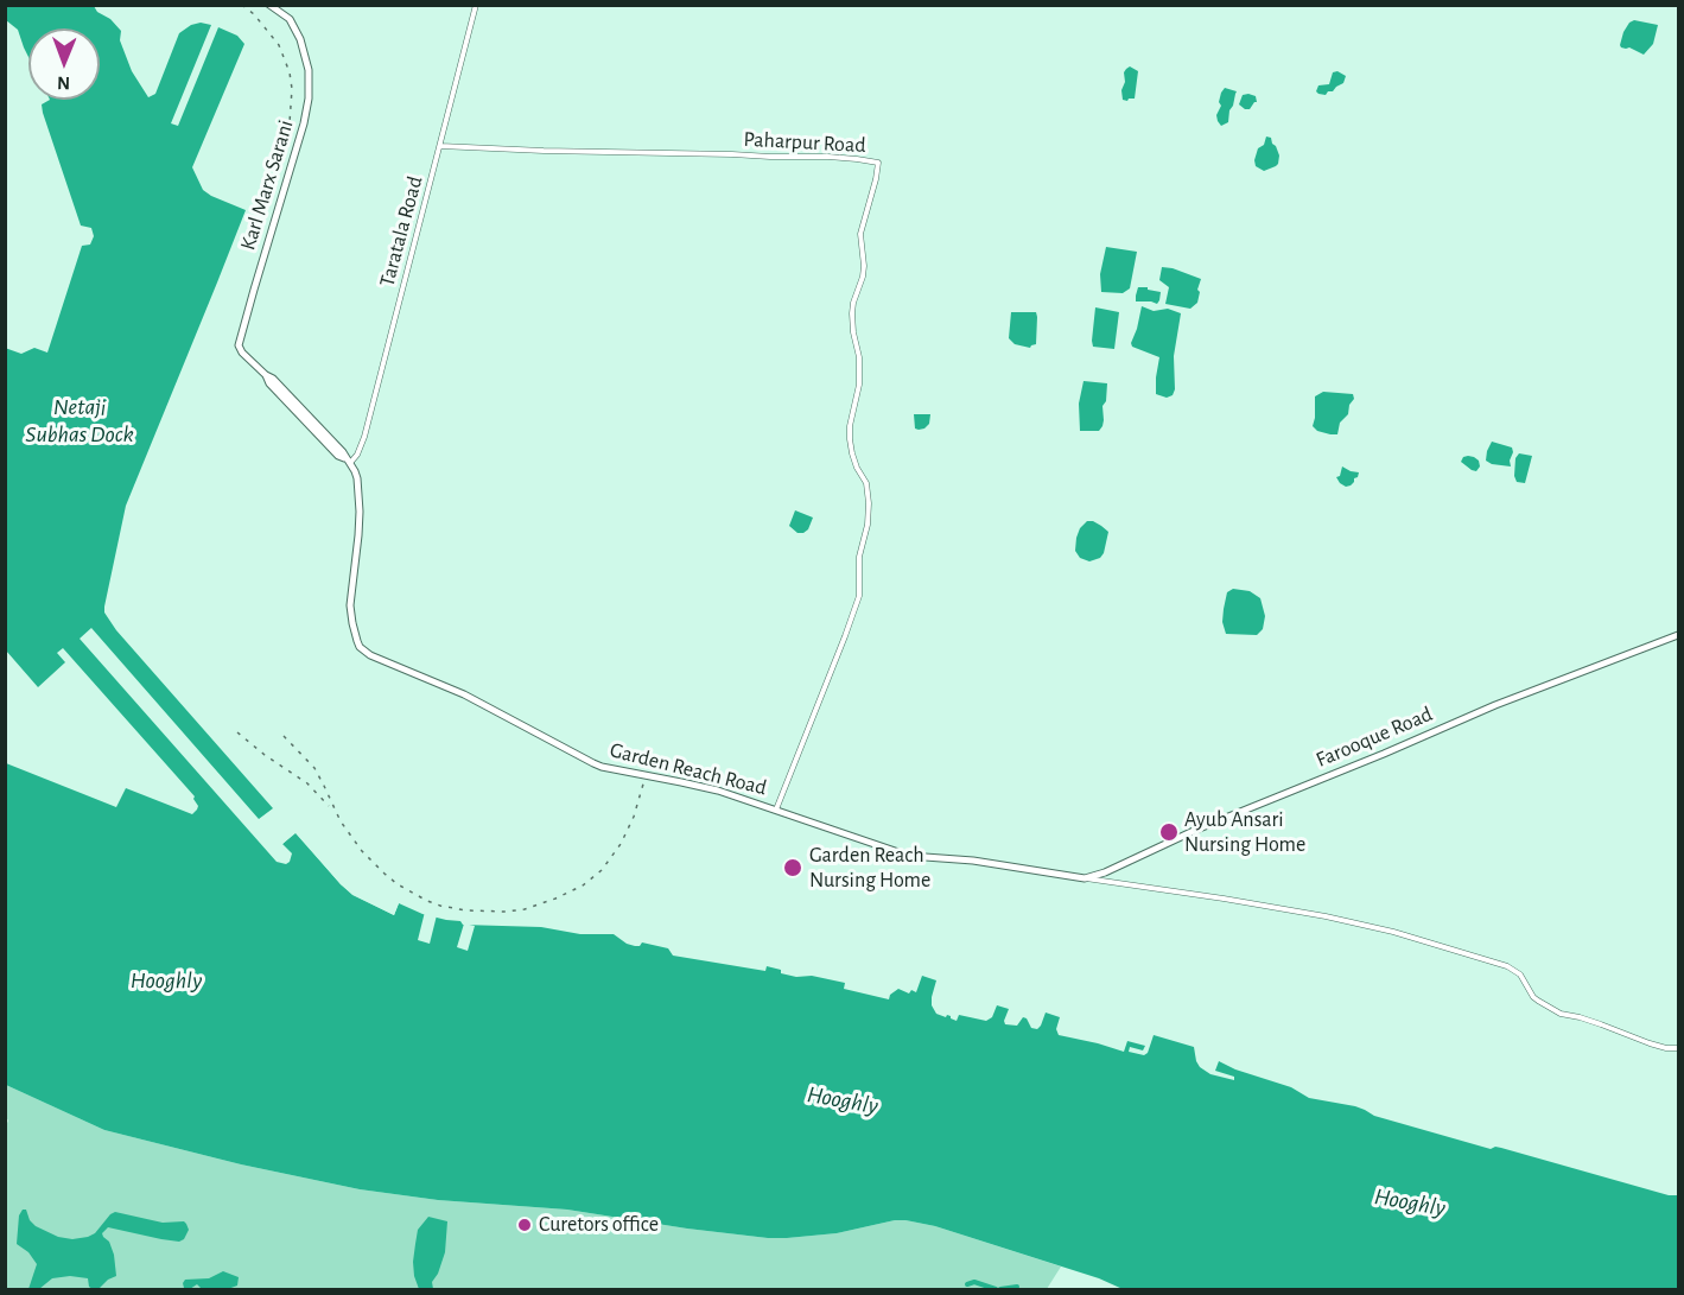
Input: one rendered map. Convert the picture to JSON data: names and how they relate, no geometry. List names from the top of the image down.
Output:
{
  "streets": {
    "main road": ["Karl Marx Sarani", "Farooque Road", "Garden Reach Road"],
    "street": ["Paharpur Road", "Taratala Road"]
  },
  "crossings": [
    ["Paharpur Road", "Taratala Road"],
    ["Paharpur Road", "Garden Reach Road"],
    ["Karl Marx Sarani", "Taratala Road"],
    ["Karl Marx Sarani", "Garden Reach Road"],
    ["Taratala Road", "Garden Reach Road"],
    ["Farooque Road", "Garden Reach Road"]
  ],
  "water": ["Netaji Subhas Dock", "Hooghly"],
  "places": ["Ayub Ansari Nursing Home", "Garden Reach Nursing Home", "Curetors office"],
  "north": "bottom"
}
